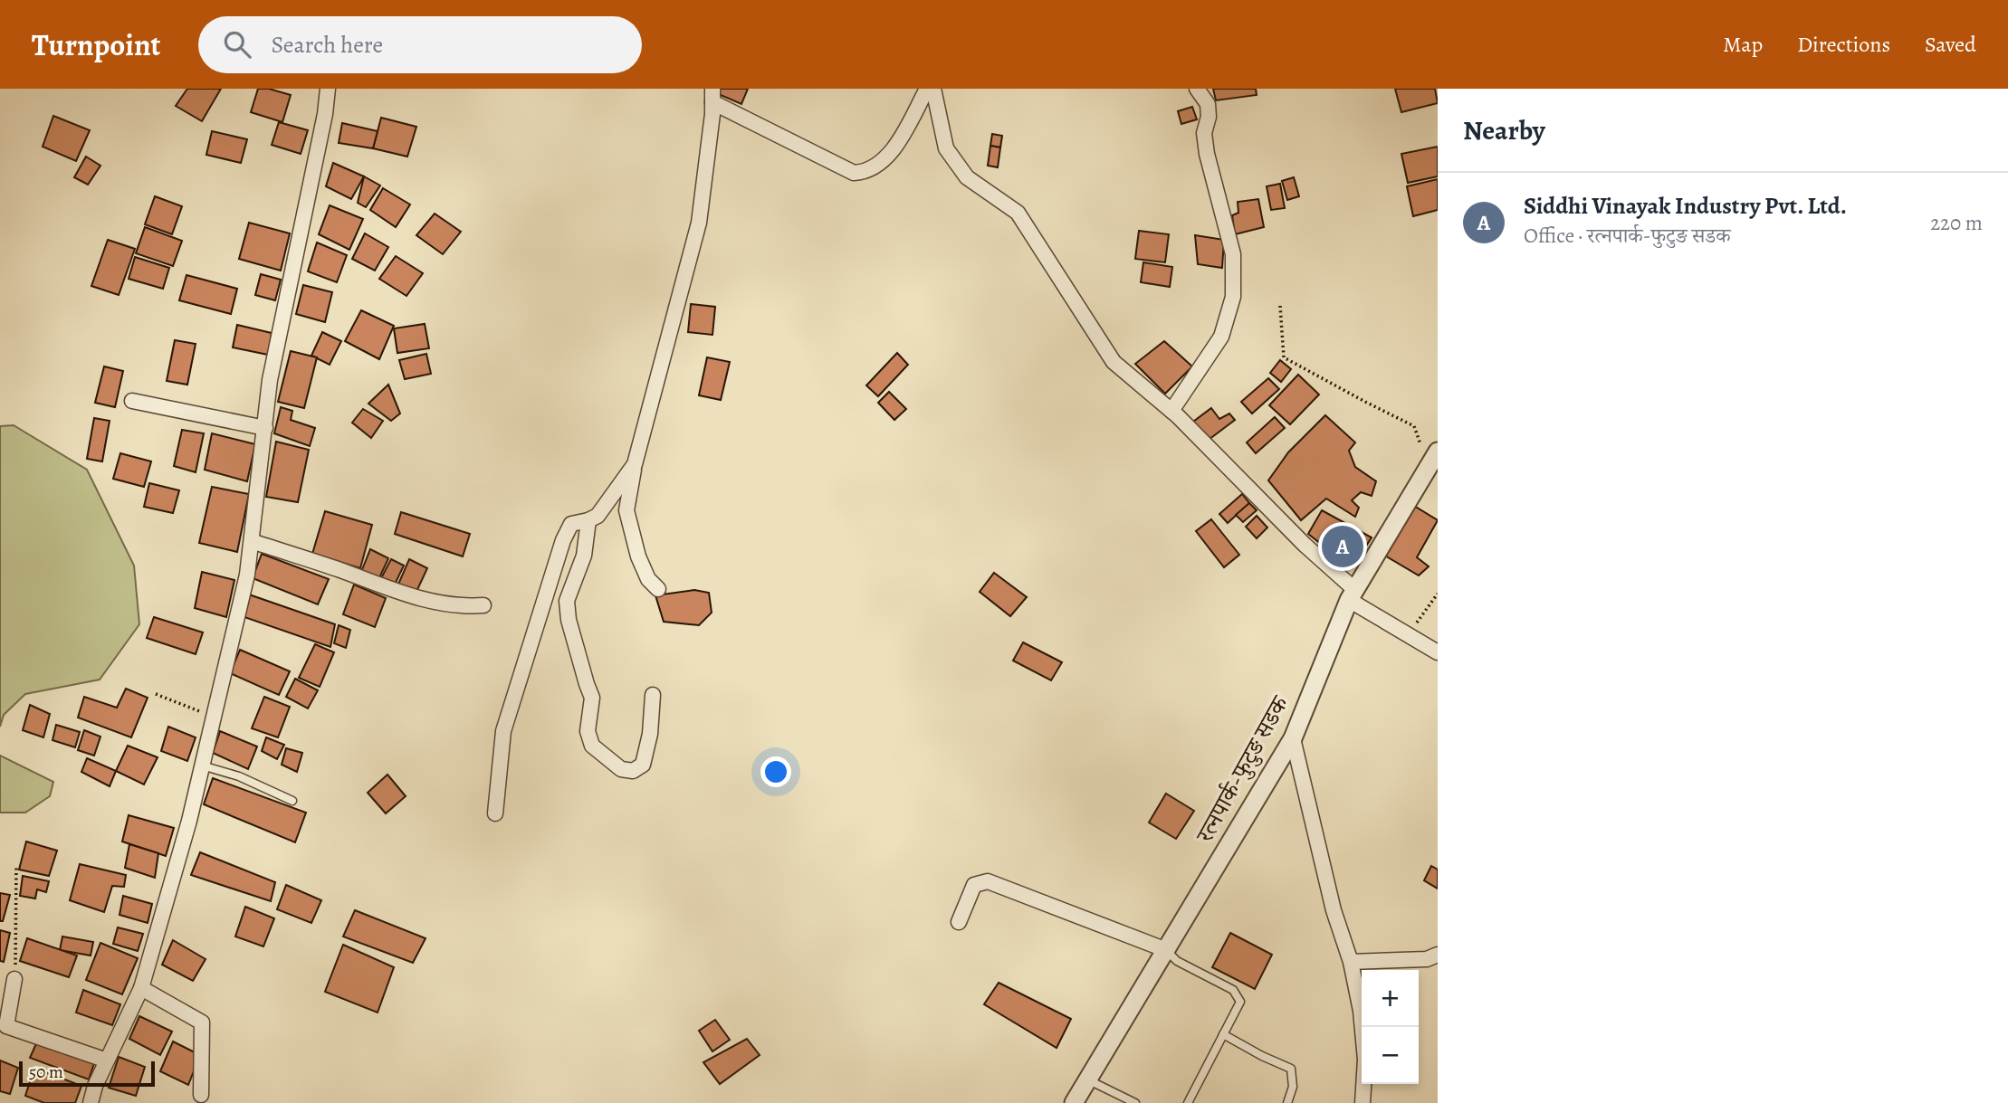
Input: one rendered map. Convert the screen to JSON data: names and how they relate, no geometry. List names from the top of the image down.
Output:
{
  "streets": {
    "street": ["रत्नपार्क-फुटुङ सडक"]
  },
  "scale_bar": "50 m",
  "page": {
    "header": "Turnpoint",
    "search": "Search here",
    "nav": ["Map", "Directions", "Saved"],
    "heading": "Nearby",
    "list": [
      {
        "mark": "A",
        "name": "Siddhi Vinayak Industry Pvt. Ltd.",
        "note": "Office · रत्नपार्क-फुटुङ सडक",
        "value": "220 m"
      }
    ],
    "pins": "A",
    "map_buttons": ["+", "−"],
    "scale": "50 m"
  }
}
